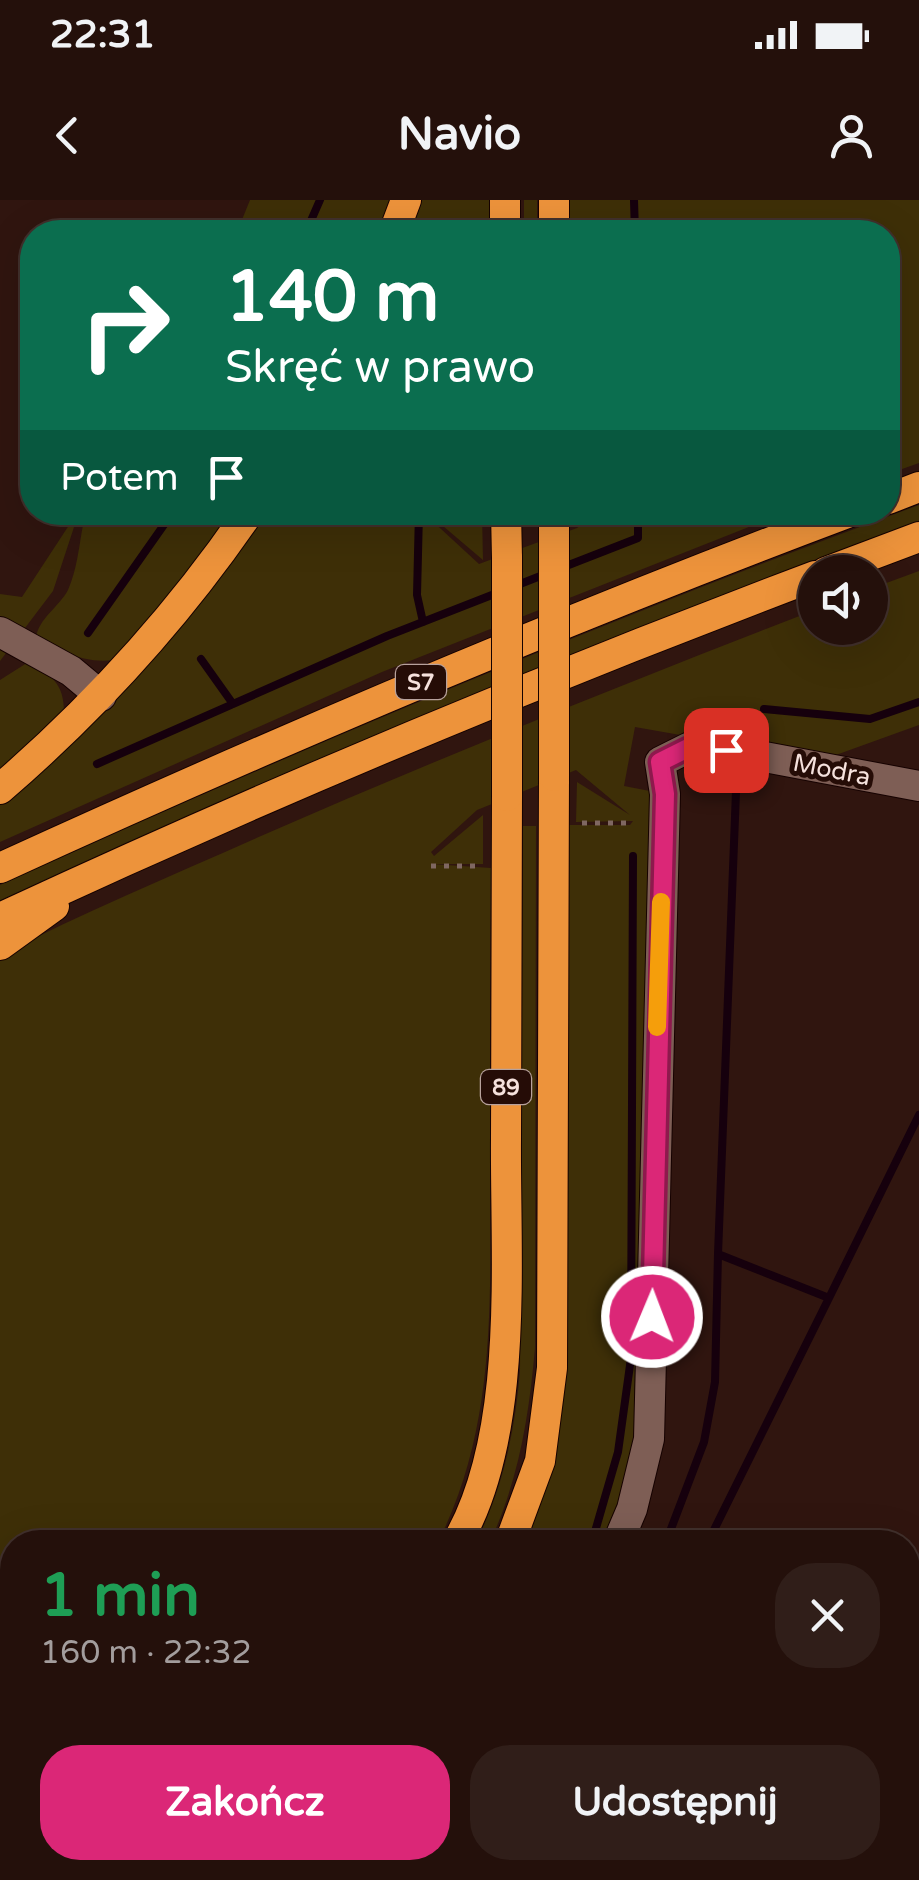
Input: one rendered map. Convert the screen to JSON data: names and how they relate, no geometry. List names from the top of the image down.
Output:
{
  "streets": {
    "highway": ["S7", "89"],
    "lane": ["Modra"]
  },
  "page": {
    "status": "22:31",
    "header": "Navio",
    "turn": ["140 m", "Skręć w prawo"],
    "then": "Potem",
    "heading": ["1 min", "160 m · 22:32"],
    "buttons": ["Zakończ", "Udostępnij"]
  }
}
